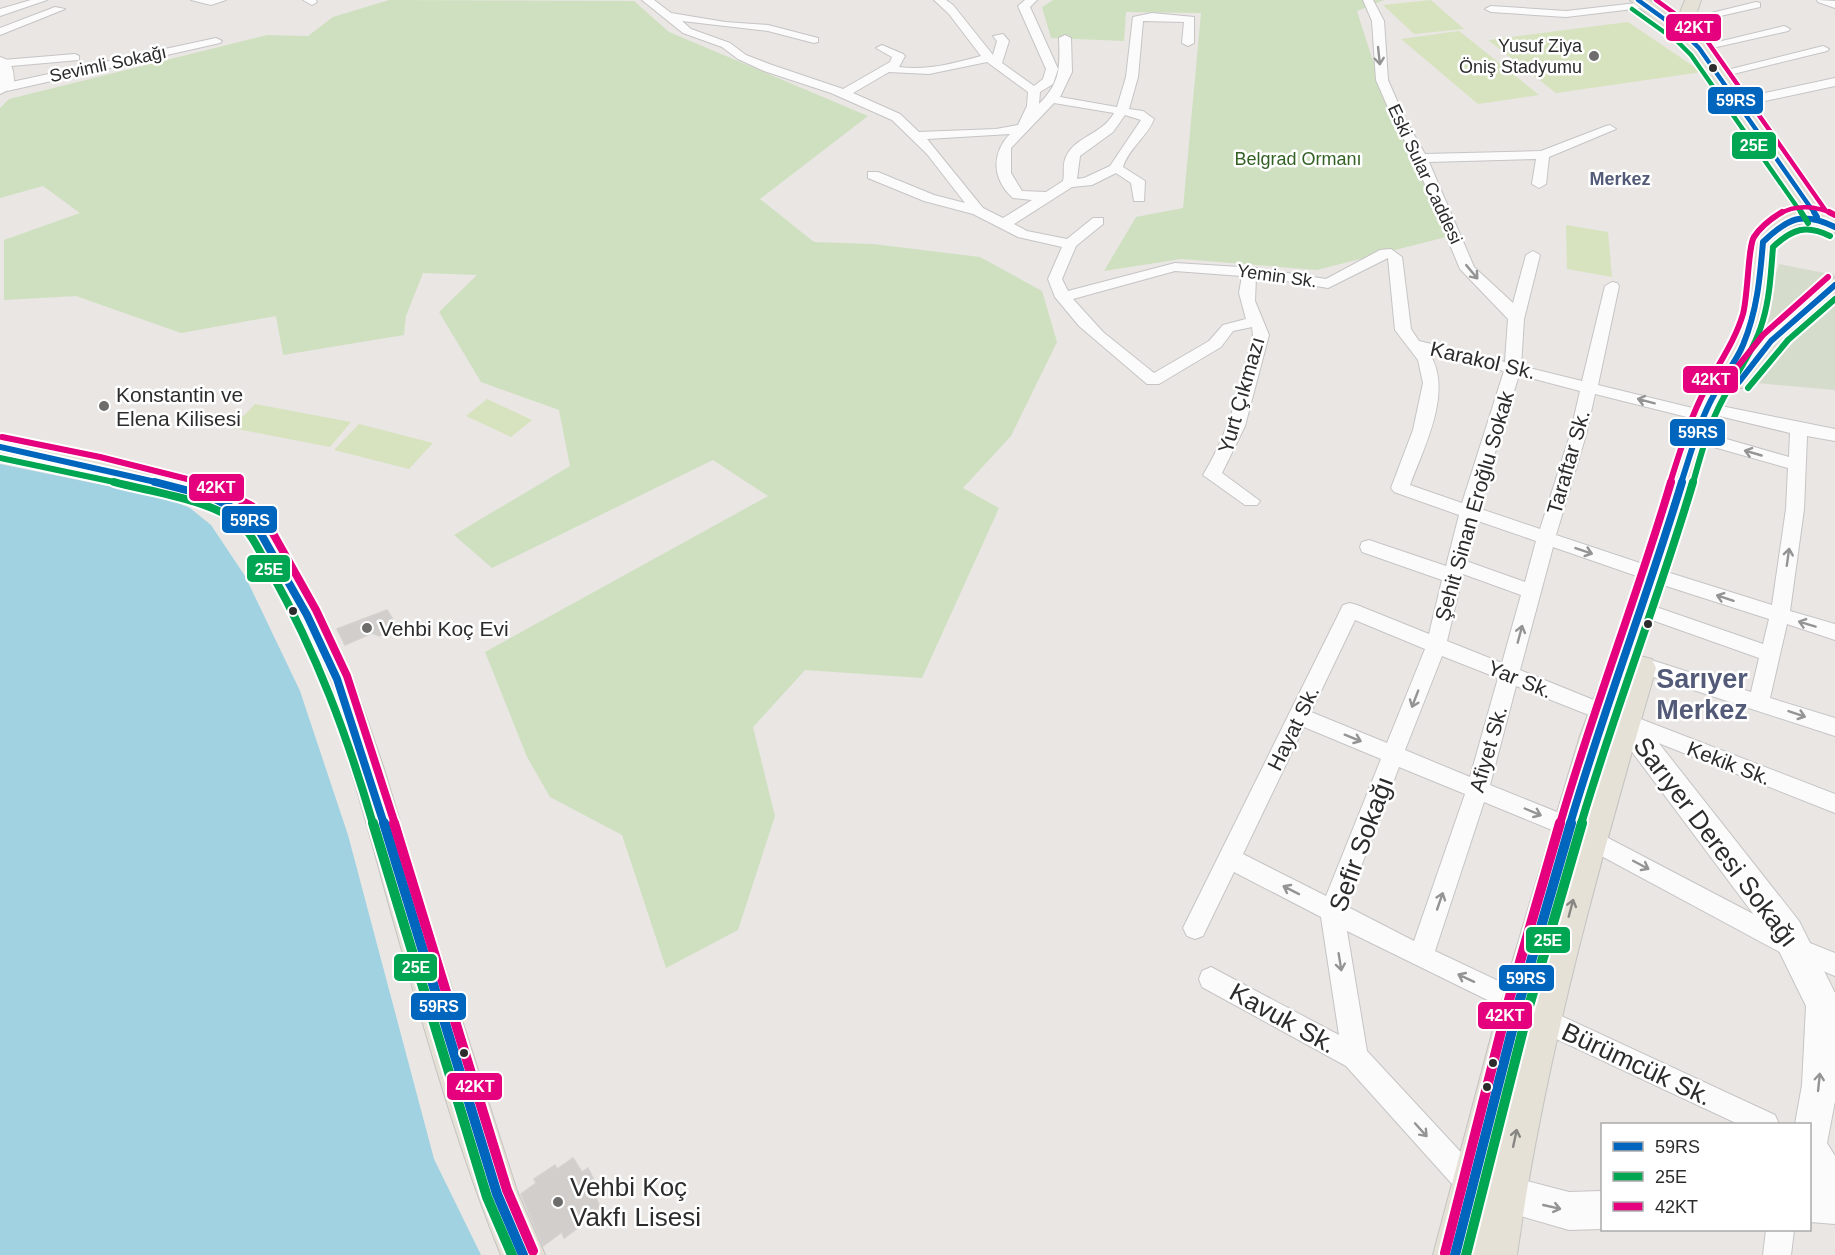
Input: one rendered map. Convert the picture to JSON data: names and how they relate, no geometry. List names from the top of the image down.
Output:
{
  "streets": {
    "main road": ["Sarıyer Deresi Sokağı"],
    "street": [
      "Sevimli Sokağı",
      "Eski Sular Caddesi",
      "Yemin Sk.",
      "Karakol Sk.",
      "Yurt Çıkmazı",
      "Taraftar Sk.",
      "Şehit Sinan Eroğlu Sokak",
      "Yar Sk.",
      "Hayat Sk.",
      "Afiyet Sk.",
      "Kekik Sk.",
      "Sefir Sokağı",
      "Kavuk Sk.",
      "Bürümcük Sk."
    ]
  },
  "crossings": [
    ["Yemin Sk.", "Karakol Sk."],
    ["Yemin Sk.", "Yurt Çıkmazı"],
    ["Karakol Sk.", "Taraftar Sk."],
    ["Karakol Sk.", "Şehit Sinan Eroğlu Sokak"],
    ["Taraftar Sk.", "Afiyet Sk."],
    ["Şehit Sinan Eroğlu Sokak", "Yar Sk."],
    ["Şehit Sinan Eroğlu Sokak", "Hayat Sk."],
    ["Şehit Sinan Eroğlu Sokak", "Sefir Sokağı"],
    ["Yar Sk.", "Hayat Sk."],
    ["Yar Sk.", "Afiyet Sk."],
    ["Yar Sk.", "Kekik Sk."],
    ["Yar Sk.", "Sarıyer Deresi Sokağı"],
    ["Yar Sk.", "Sefir Sokağı"],
    ["Hayat Sk.", "Sefir Sokağı"],
    ["Hayat Sk.", "Bürümcük Sk."],
    ["Afiyet Sk.", "Bürümcük Sk."],
    ["Kekik Sk.", "Sarıyer Deresi Sokağı"],
    ["Sefir Sokağı", "Kavuk Sk."],
    ["Sefir Sokağı", "Bürümcük Sk."]
  ],
  "one_way": [
    "Eski Sular Caddesi",
    "Afiyet Sk.",
    "Sarıyer Deresi Sokağı",
    "Sefir Sokağı"
  ],
  "districts": ["Merkez", "Sarıyer Merkez"],
  "parks": ["Belgrad Ormanı"],
  "places": [
    "Yusuf Ziya Öniş Stadyumu",
    "Konstantin ve Elena Kilisesi",
    "Vehbi Koç Evi",
    "Vehbi Koç Vakfı Lisesi"
  ],
  "lines": ["transit line 59RS", "transit line 42KT", "transit line 25E"],
  "legend": ["59RS", "25E", "42KT"]
}
